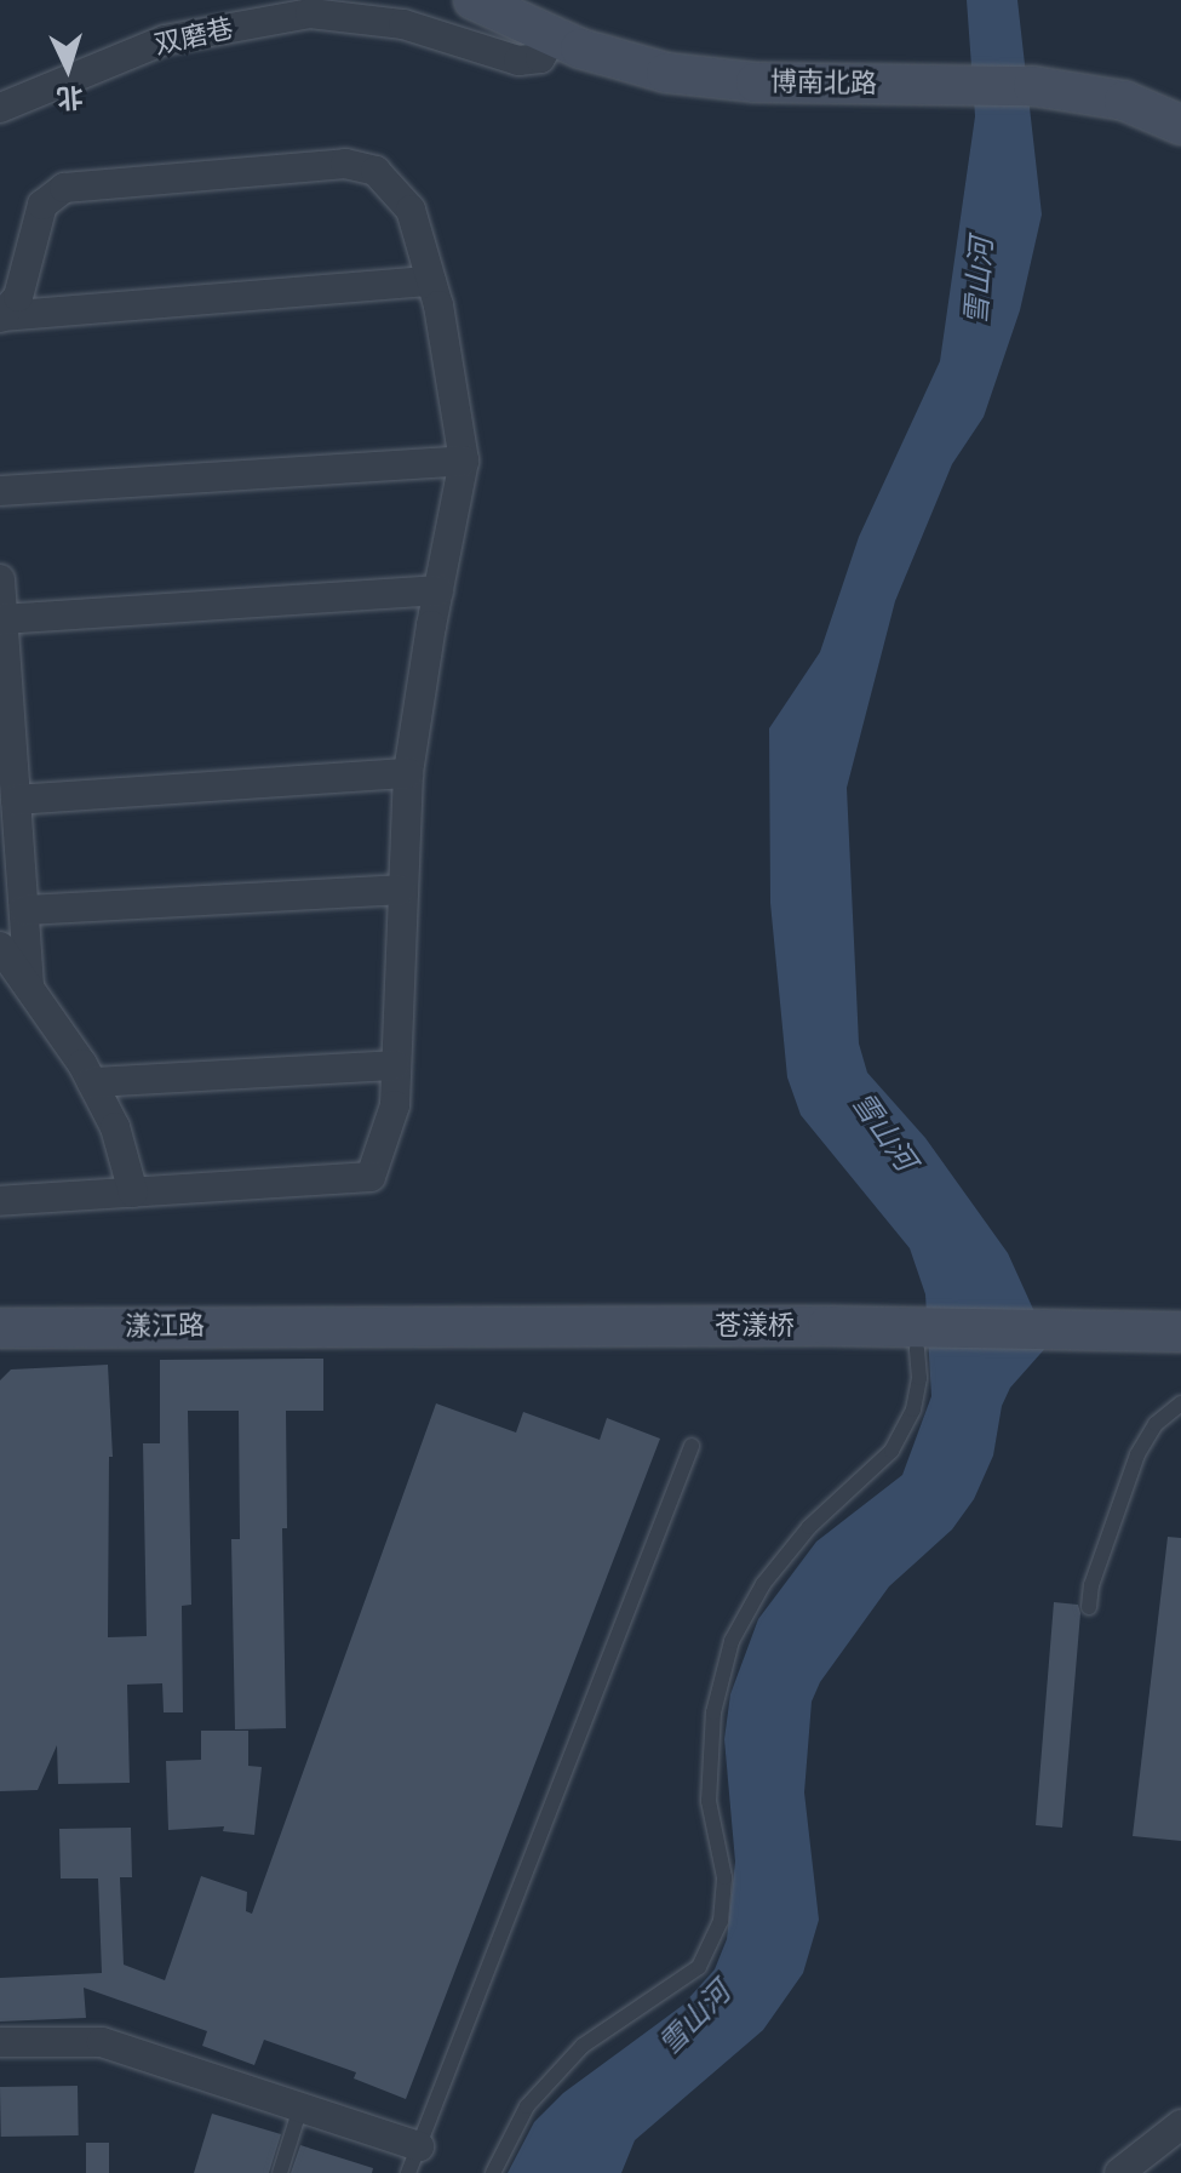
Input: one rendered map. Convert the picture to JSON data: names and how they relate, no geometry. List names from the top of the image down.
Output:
{
  "streets": {
    "main road": ["博南北路", "漾江路", "苍漾桥"],
    "street": ["双磨巷"]
  },
  "crossings": [
    ["双磨巷", "博南北路"],
    ["漾江路", "苍漾桥"]
  ],
  "water": ["雪山河"],
  "north": "bottom"
}
